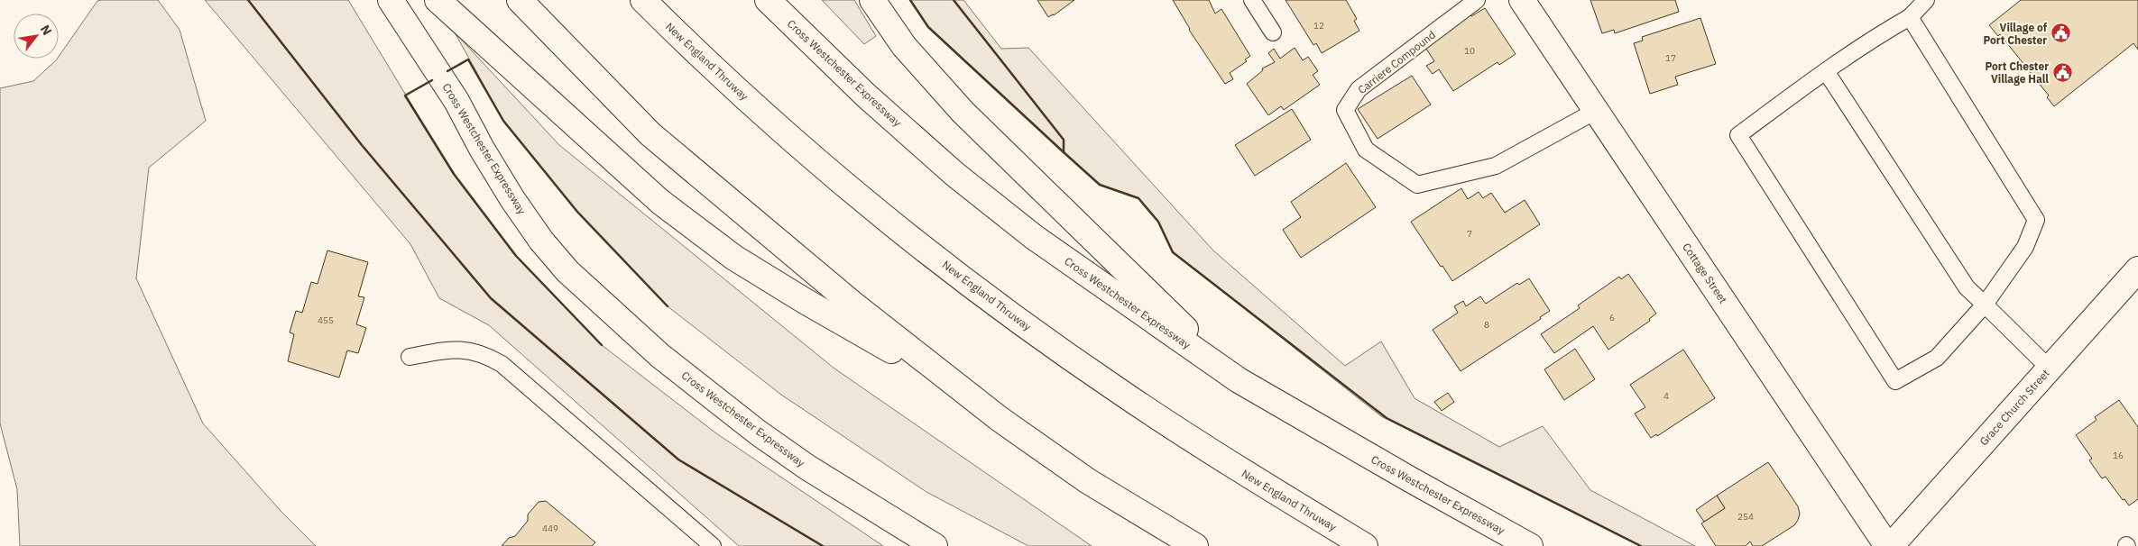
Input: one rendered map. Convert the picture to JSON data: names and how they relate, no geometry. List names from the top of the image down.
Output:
{
  "streets": {
    "main road": [
      "New England Thruway",
      "Cross Westchester Expressway",
      "Cottage Street",
      "Grace Church Street"
    ],
    "lane": ["Carriere Compound"]
  },
  "crossings": [
    ["Carriere Compound", "Cottage Street"]
  ],
  "places": {
    "public building": ["Village of Port Chester", "Port Chester Village Hall"]
  },
  "house_numbers": [
    "12",
    "10",
    "17",
    "7",
    "6",
    "455",
    "8",
    "4",
    "16",
    "254",
    "449"
  ],
  "north": "top right"
}
